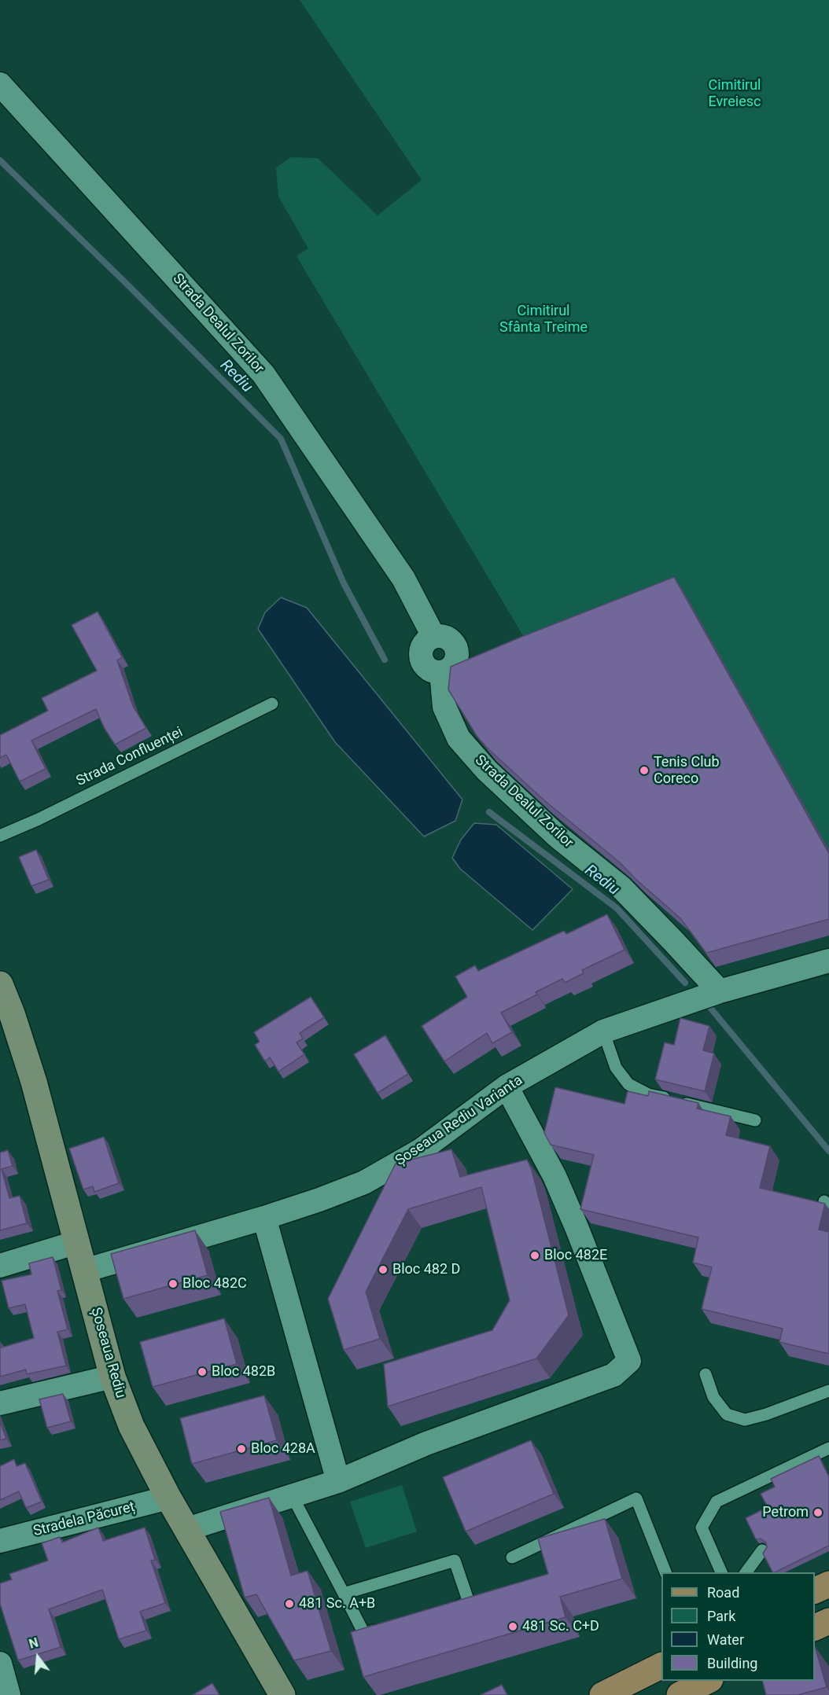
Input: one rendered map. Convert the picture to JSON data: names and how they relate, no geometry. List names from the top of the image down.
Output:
{
  "streets": {
    "main road": ["Șoseaua Rediu"],
    "street": ["Strada Dealul Zorilor", "Șoseaua Rediu Varianta", "Stradela Păcureț"],
    "lane": ["Strada Confluenței"]
  },
  "crossings": [
    ["Strada Dealul Zorilor", "Șoseaua Rediu Varianta"],
    ["Șoseaua Rediu Varianta", "Șoseaua Rediu"],
    ["Șoseaua Rediu", "Stradela Păcureț"]
  ],
  "water": ["Rediu"],
  "parks": ["Cimitirul Evreiesc", "Cimitirul Sfânta Treime"],
  "places": [
    "Tenis Club Coreco",
    "Bloc 482E",
    "Bloc 482 D",
    "Bloc 482C",
    "Bloc 482B",
    "Bloc 428A",
    "Petrom",
    "481 Sc. A+B",
    "481 Sc. C+D"
  ],
  "legend": [
    "Road",
    "Park",
    "Water",
    "Building"
  ],
  "north": "top"
}
